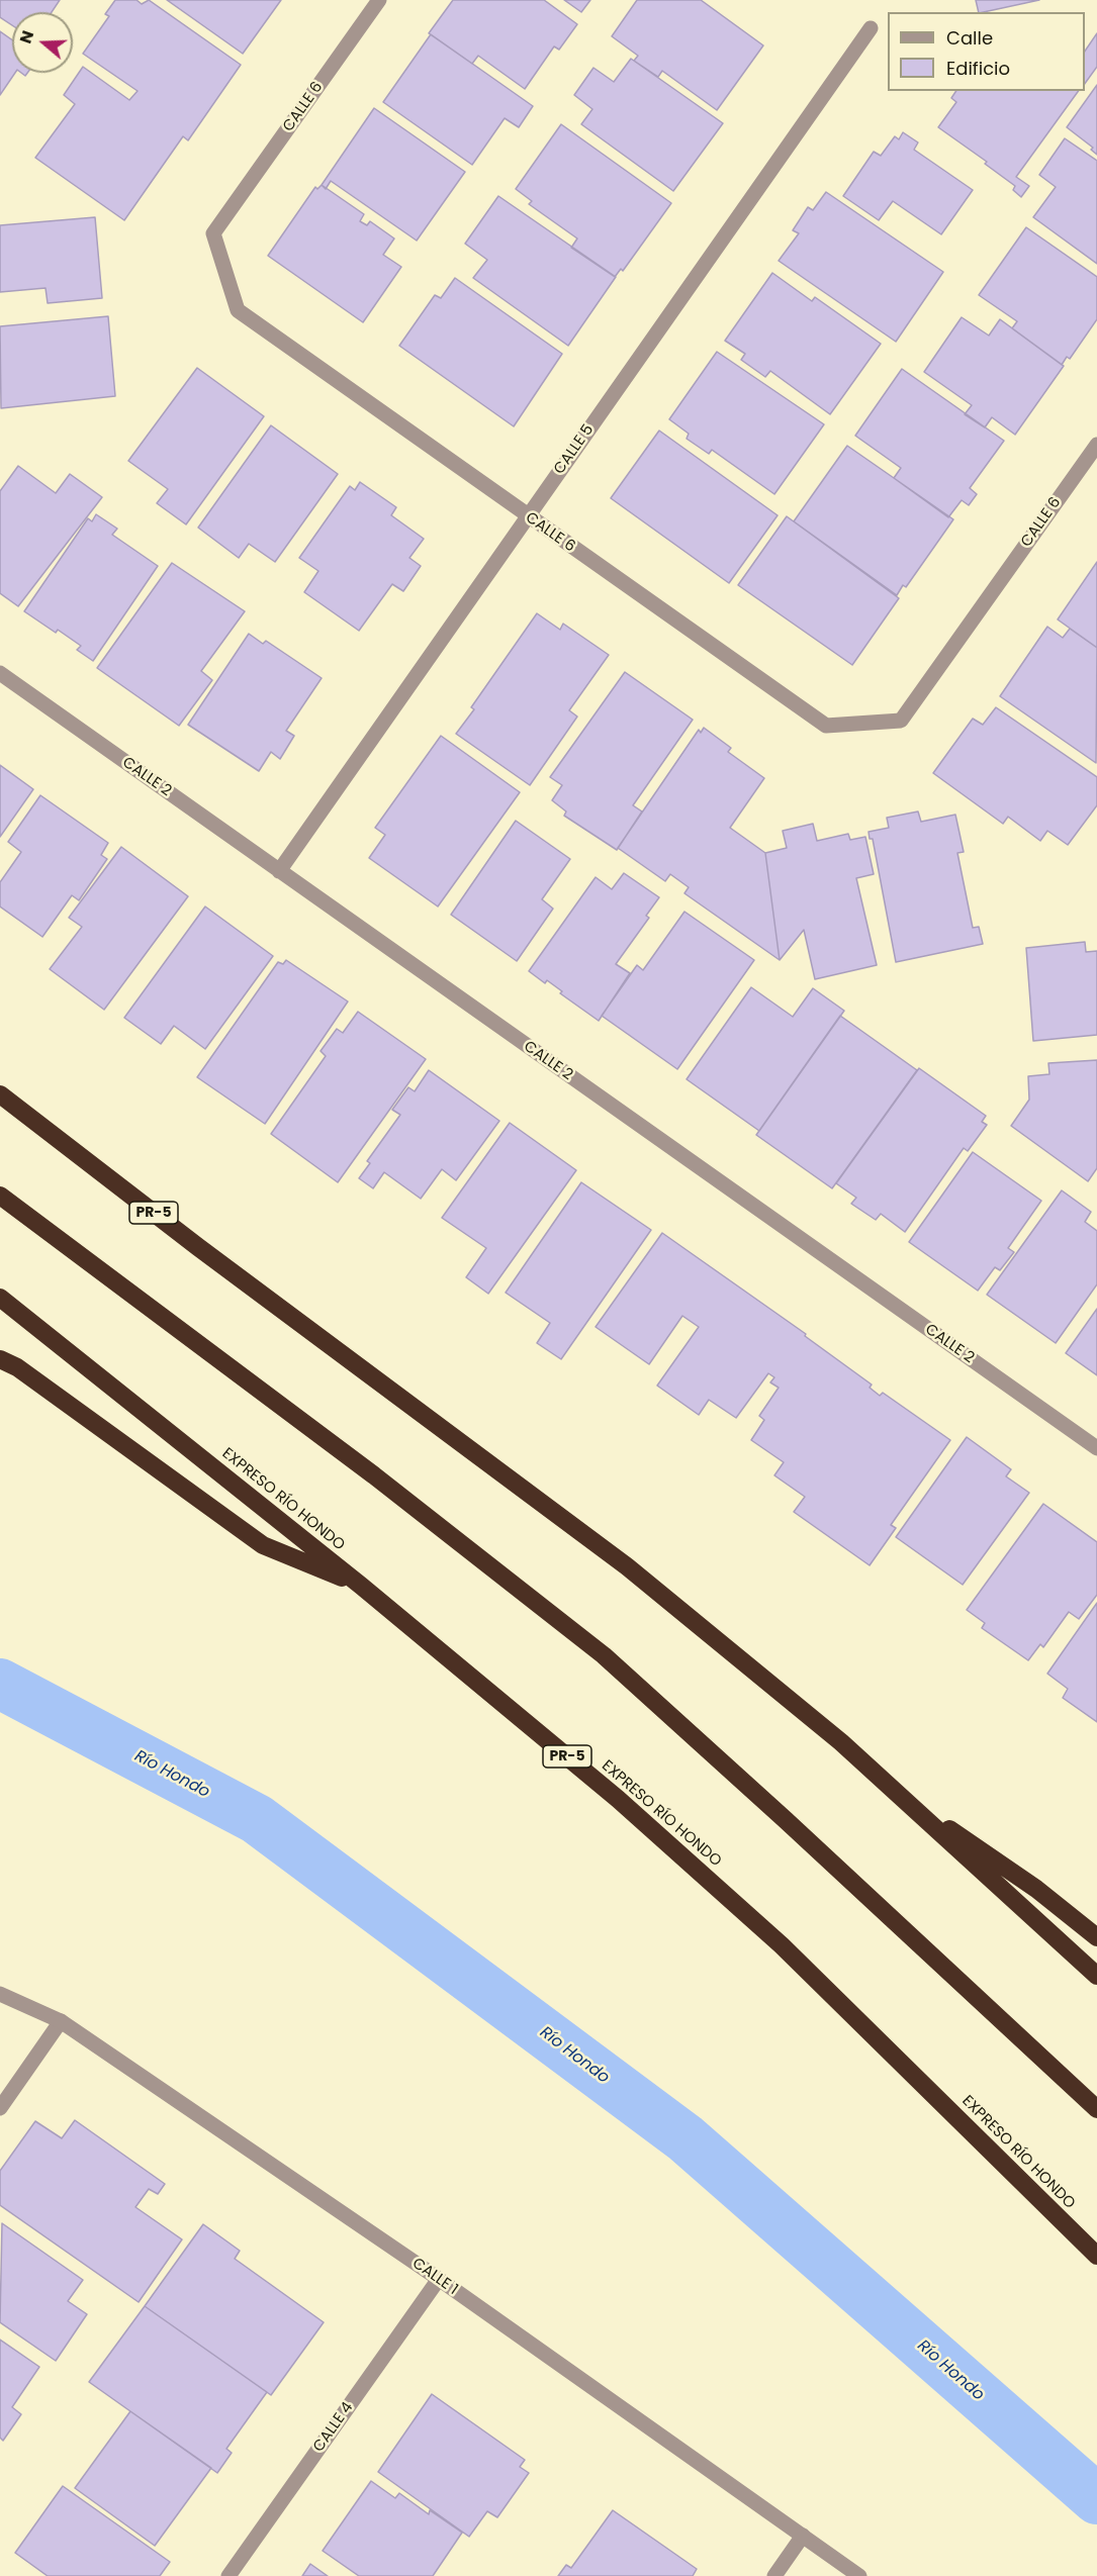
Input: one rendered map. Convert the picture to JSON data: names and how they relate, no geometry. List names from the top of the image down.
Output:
{
  "streets": {
    "highway": ["PR-5", "EXPRESO RÍO HONDO"],
    "street": [
      "CALLE 6",
      "CALLE 5",
      "CALLE 2",
      "CALLE 1",
      "CALLE 4"
    ]
  },
  "crossings": [
    ["CALLE 6", "CALLE 5"],
    ["CALLE 5", "CALLE 2"],
    ["CALLE 1", "CALLE 4"]
  ],
  "water": ["Río Hondo"],
  "legend": ["Calle", "Edificio"],
  "north": "left"
}
